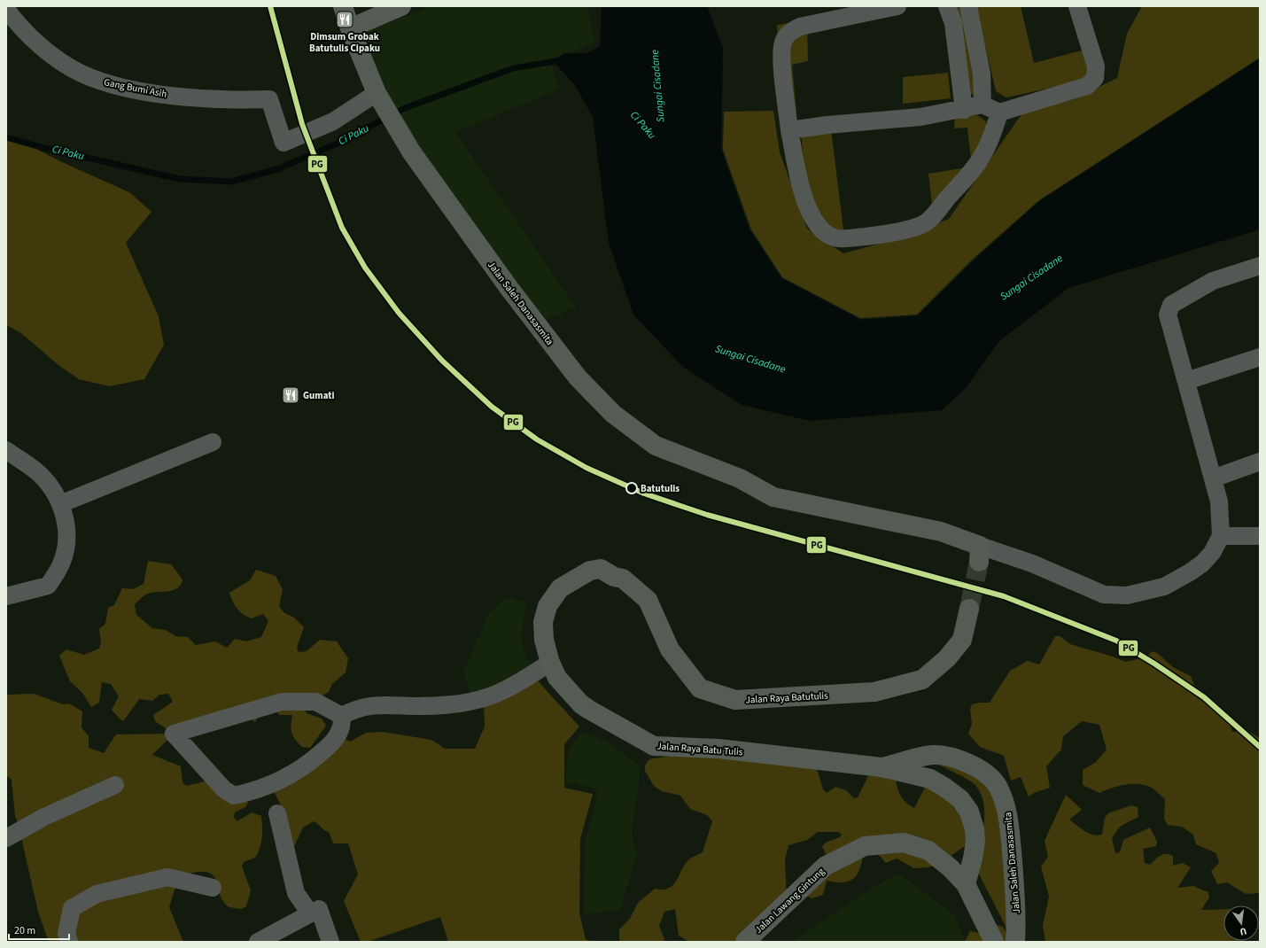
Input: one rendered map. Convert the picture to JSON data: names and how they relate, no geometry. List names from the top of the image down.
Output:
{
  "streets": {
    "main road": [
      "Jalan Saleh Danasasmita",
      "Jalan Raya Batutulis",
      "Jalan Raya Batu Tulis",
      "Jalan Lawang Gintung"
    ],
    "street": ["Gang Bumi Asih"]
  },
  "crossings": [
    ["Gang Bumi Asih", "Jalan Saleh Danasasmita"],
    ["Jalan Saleh Danasasmita", "Jalan Raya Batu Tulis"],
    ["Jalan Raya Batutulis", "Jalan Raya Batu Tulis"]
  ],
  "water": ["Sungai Cisadane", "Ci Paku"],
  "places": {
    "restaurant": ["Dimsum Grobak Batutulis Cipaku", "Gumati"],
    "other": ["Batutulis"]
  },
  "lines": ["transit line PG"],
  "scale_bar": "20 m",
  "north": "bottom"
}
